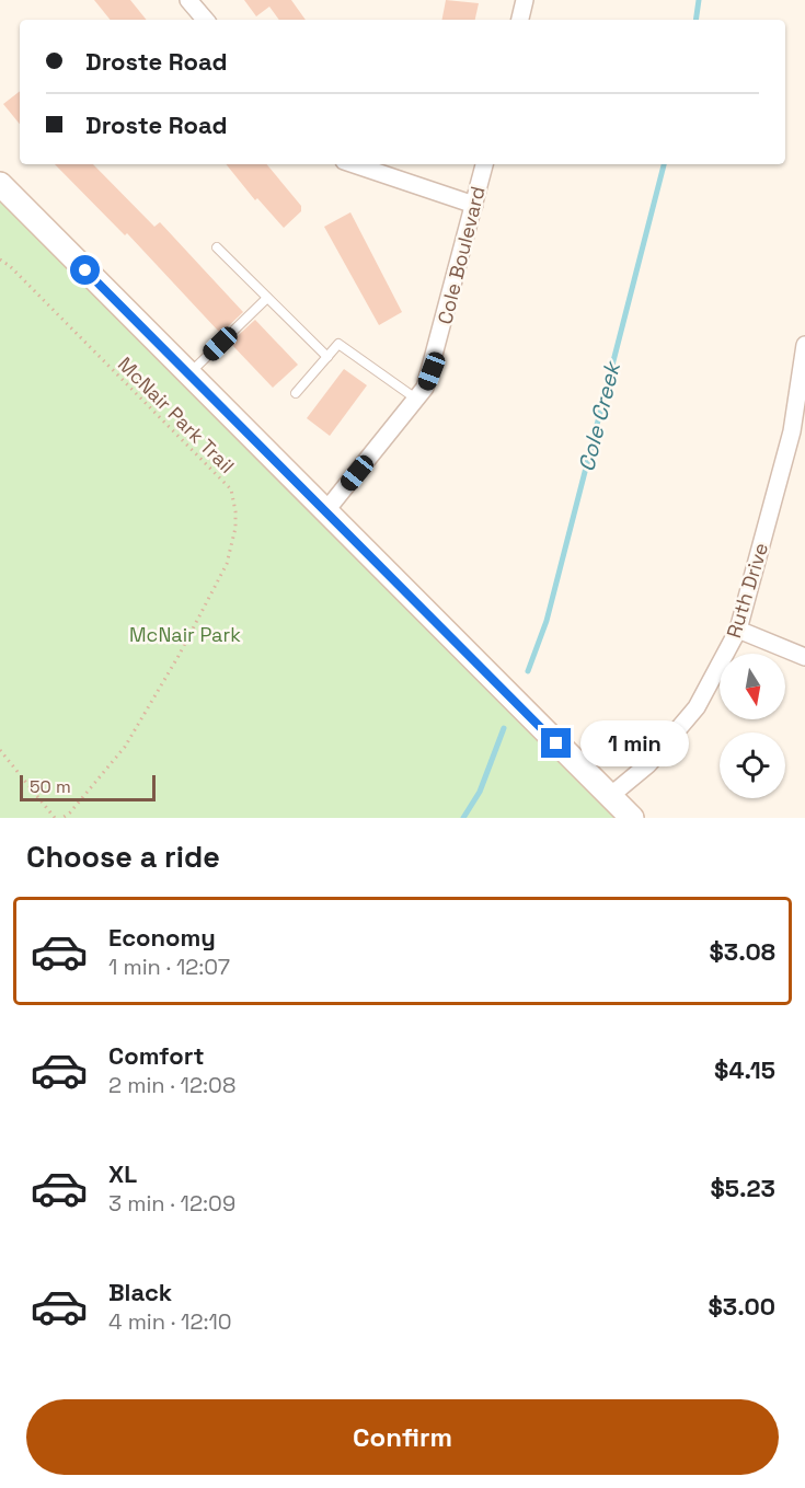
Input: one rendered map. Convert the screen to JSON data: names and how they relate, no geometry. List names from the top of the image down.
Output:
{
  "streets": {
    "street": ["Cole Boulevard", "Ruth Drive"],
    "path": ["McNair Park Trail"]
  },
  "water": ["Cole Creek"],
  "parks": ["McNair Park"],
  "scale_bar": "50 m",
  "north": "bottom",
  "page": {
    "banner": ["Droste Road", "Droste Road"],
    "bubble": "1 min",
    "scale": "50 m",
    "heading": "Choose a ride",
    "list": [
      {
        "name": "Economy",
        "note": "1 min · 12:07",
        "value": "$3.08"
      },
      {
        "name": "Comfort",
        "note": "2 min · 12:08",
        "value": "$4.15"
      },
      {
        "name": "XL",
        "note": "3 min · 12:09",
        "value": "$5.23"
      },
      {
        "name": "Black",
        "note": "4 min · 12:10",
        "value": "$3.00"
      }
    ],
    "buttons": "Confirm"
  }
}
